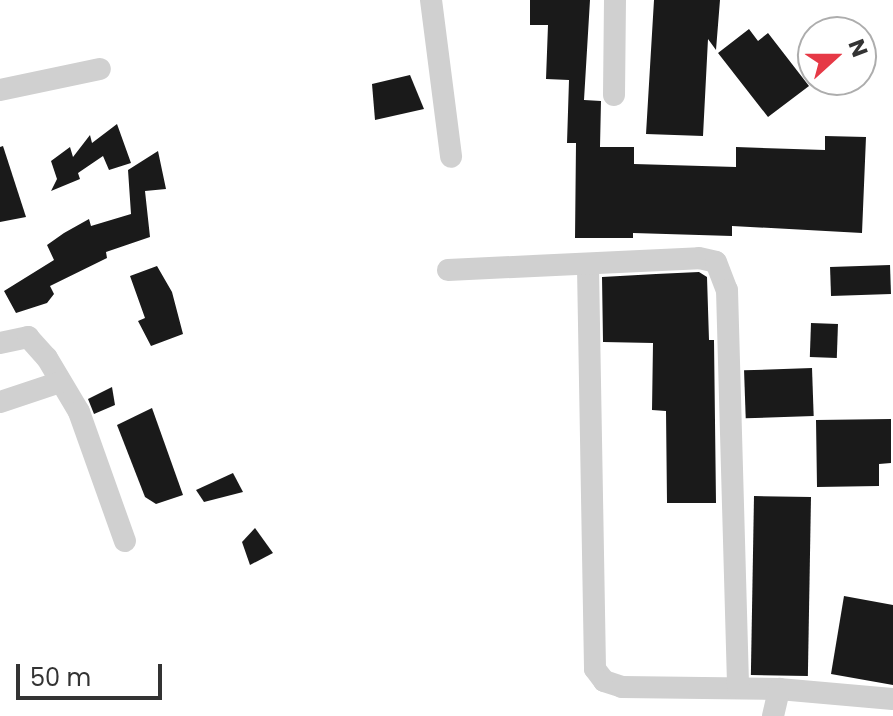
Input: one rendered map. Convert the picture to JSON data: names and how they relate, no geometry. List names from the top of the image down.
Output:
{
  "scale_bar": "50 m",
  "north": "right"
}
